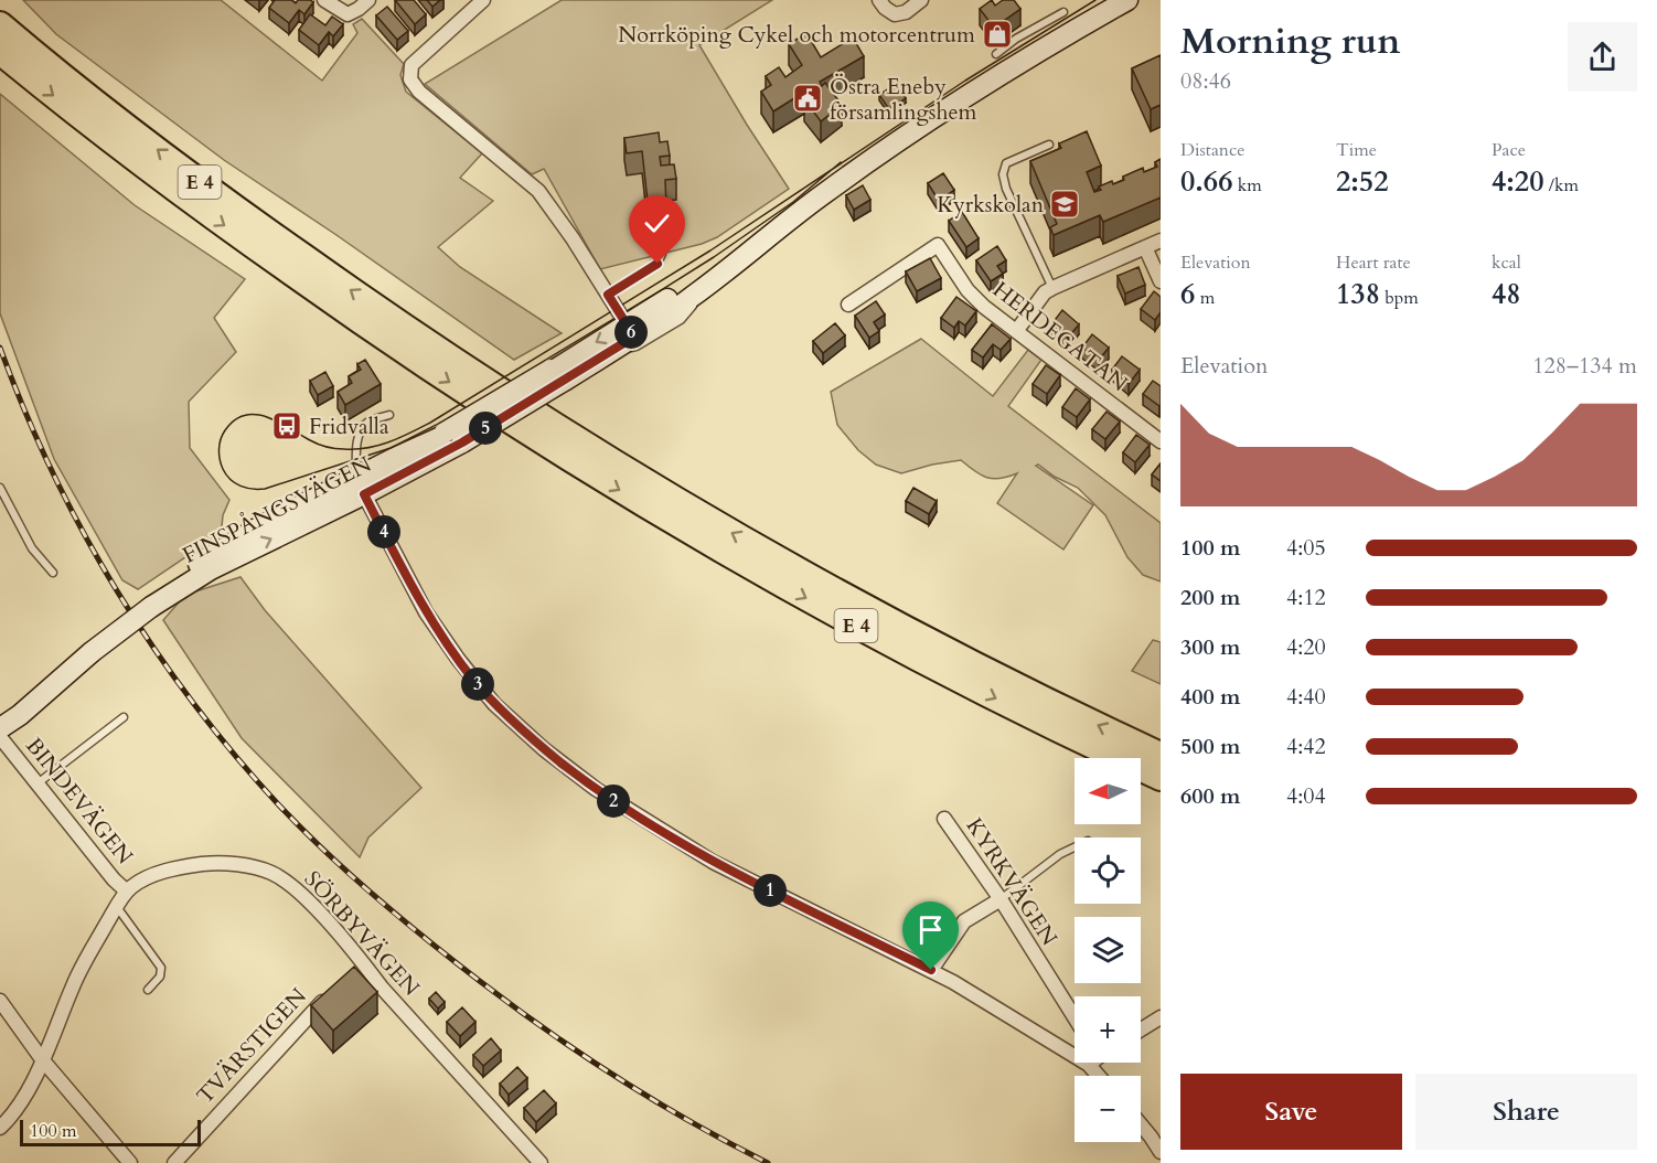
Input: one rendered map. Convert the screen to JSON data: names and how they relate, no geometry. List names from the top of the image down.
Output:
{
  "streets": {
    "highway": ["E 4"],
    "main road": ["FINSPÅNGSVÄGEN"],
    "street": [
      "HERDEGATAN",
      "BINDEVÄGEN",
      "KYRKVÄGEN",
      "SÖRBYVÄGEN",
      "TVÄRSTIGEN"
    ]
  },
  "crossings": [
    ["BINDEVÄGEN", "SÖRBYVÄGEN"]
  ],
  "places": {
    "shop": ["Norrköping Cykel och motorcentrum"],
    "public building": ["Östra Eneby församlingshem"],
    "school or university": ["Kyrkskolan"],
    "bus stop": ["Fridvalla"]
  },
  "scale_bar": "100 m",
  "north": "left",
  "page": {
    "heading": ["Morning run", "08:46"],
    "stats": [
      ["Distance", "0.66 km"],
      ["Time", "2:52"],
      ["Pace", "4:20 /km"],
      ["Elevation", "6 m"],
      ["Heart rate", "138 bpm"],
      ["kcal", "48"]
    ],
    "pins": [
      "6",
      "5",
      "4",
      "3",
      "2",
      "1"
    ],
    "chart": ["Elevation", "128–134 m"],
    "list": [
      {
        "name": "100 m",
        "note": "4:05"
      },
      {
        "name": "200 m",
        "note": "4:12"
      },
      {
        "name": "300 m",
        "note": "4:20"
      },
      {
        "name": "400 m",
        "note": "4:40"
      },
      {
        "name": "500 m",
        "note": "4:42"
      },
      {
        "name": "600 m",
        "note": "4:04"
      }
    ],
    "map_buttons": ["+", "−"],
    "buttons": ["Save", "Share"],
    "scale": "100 m"
  }
}
